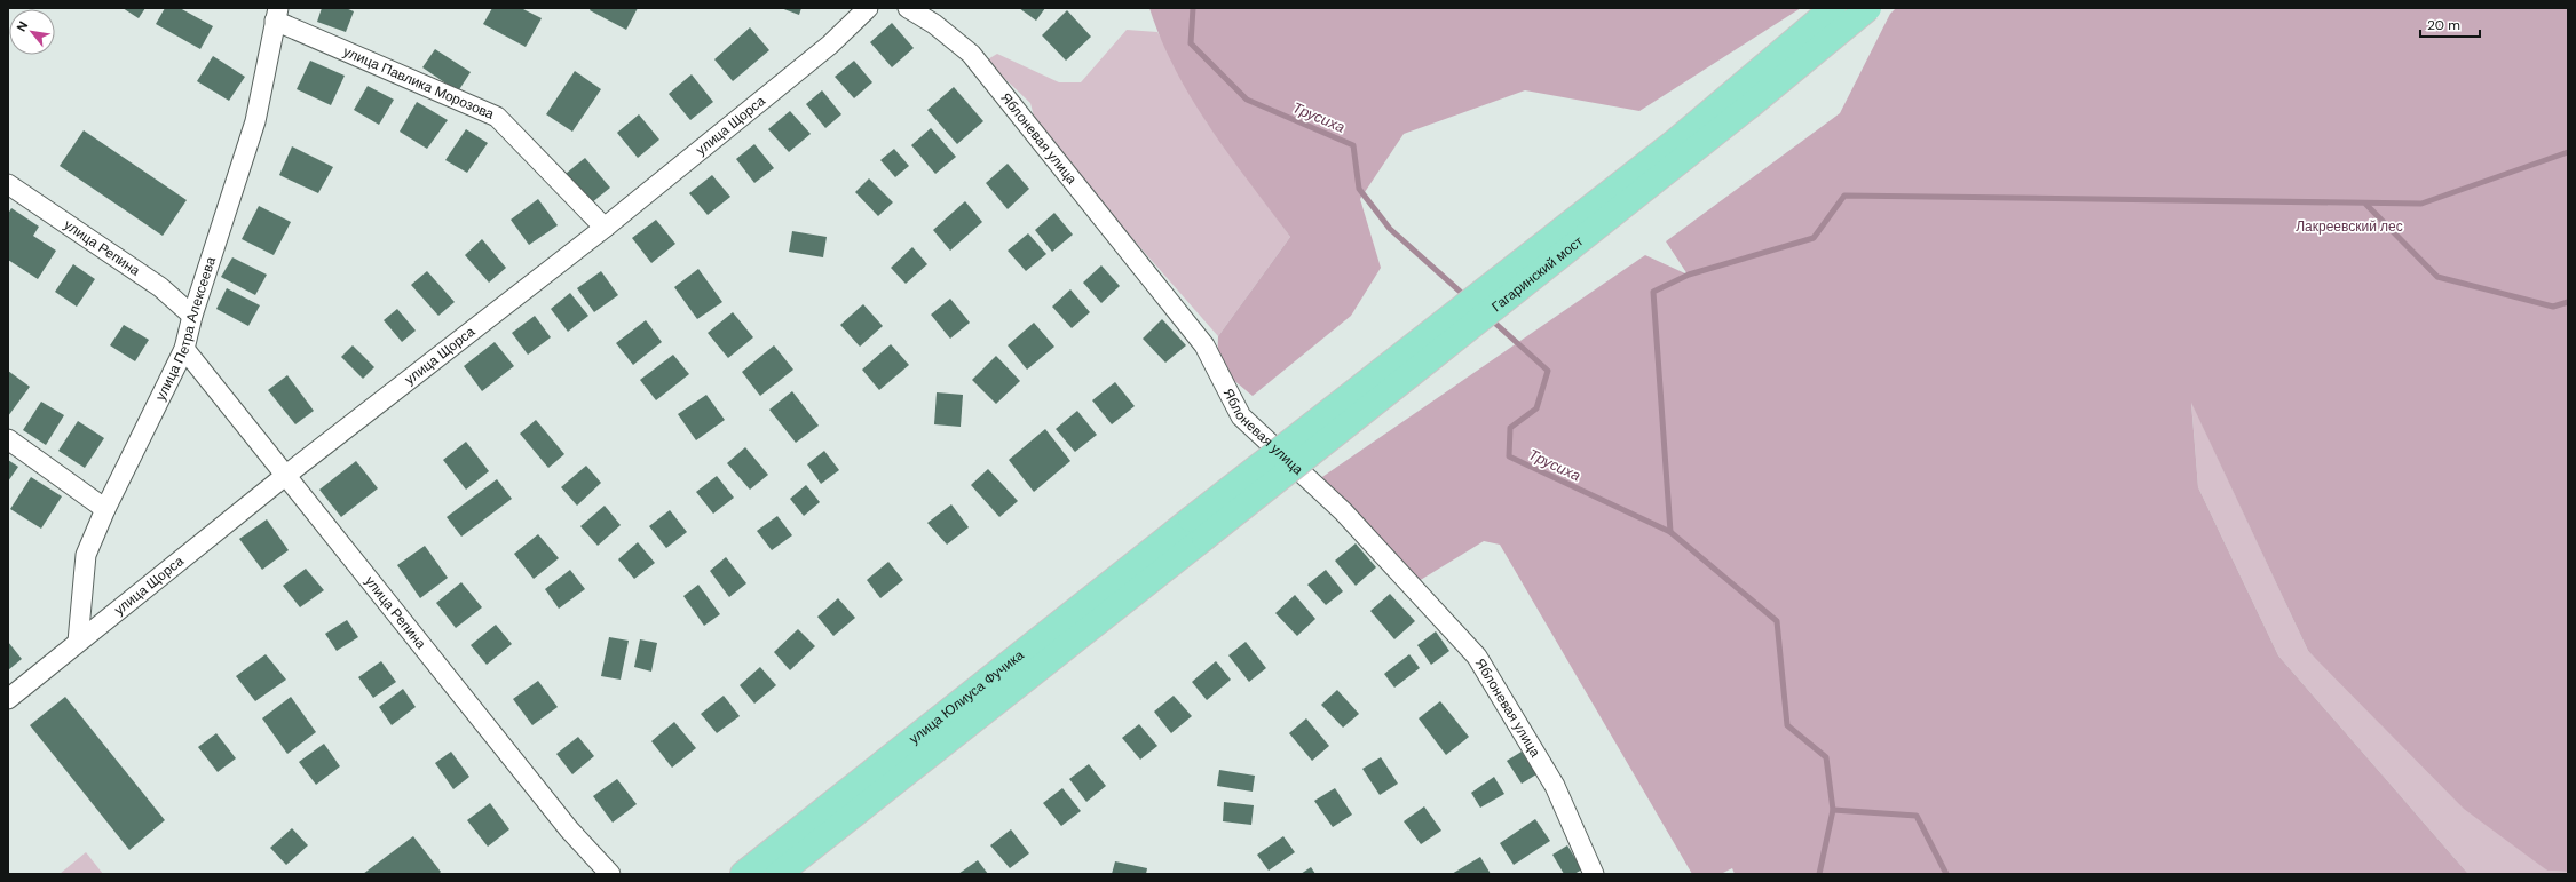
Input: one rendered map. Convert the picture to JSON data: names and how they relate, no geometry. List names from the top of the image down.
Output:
{
  "streets": {
    "main road": ["Гагаринский мост", "улица Юлиуса Фучика"],
    "street": [
      "улица Павлика Морозова",
      "улица Щорса",
      "Яблоневая улица",
      "улица Репина",
      "улица Петра Алексеева"
    ]
  },
  "crossings": [
    ["улица Павлика Морозова", "улица Щорса"],
    ["улица Павлика Морозова", "улица Петра Алексеева"],
    ["улица Щорса", "улица Репина"],
    ["улица Щорса", "улица Петра Алексеева"],
    ["улица Репина", "улица Петра Алексеева"],
    ["Гагаринский мост", "улица Юлиуса Фучика"]
  ],
  "water": ["Трусиха"],
  "parks": ["Лакреевский лес"],
  "scale_bar": "20 m",
  "north": "top left"
}
